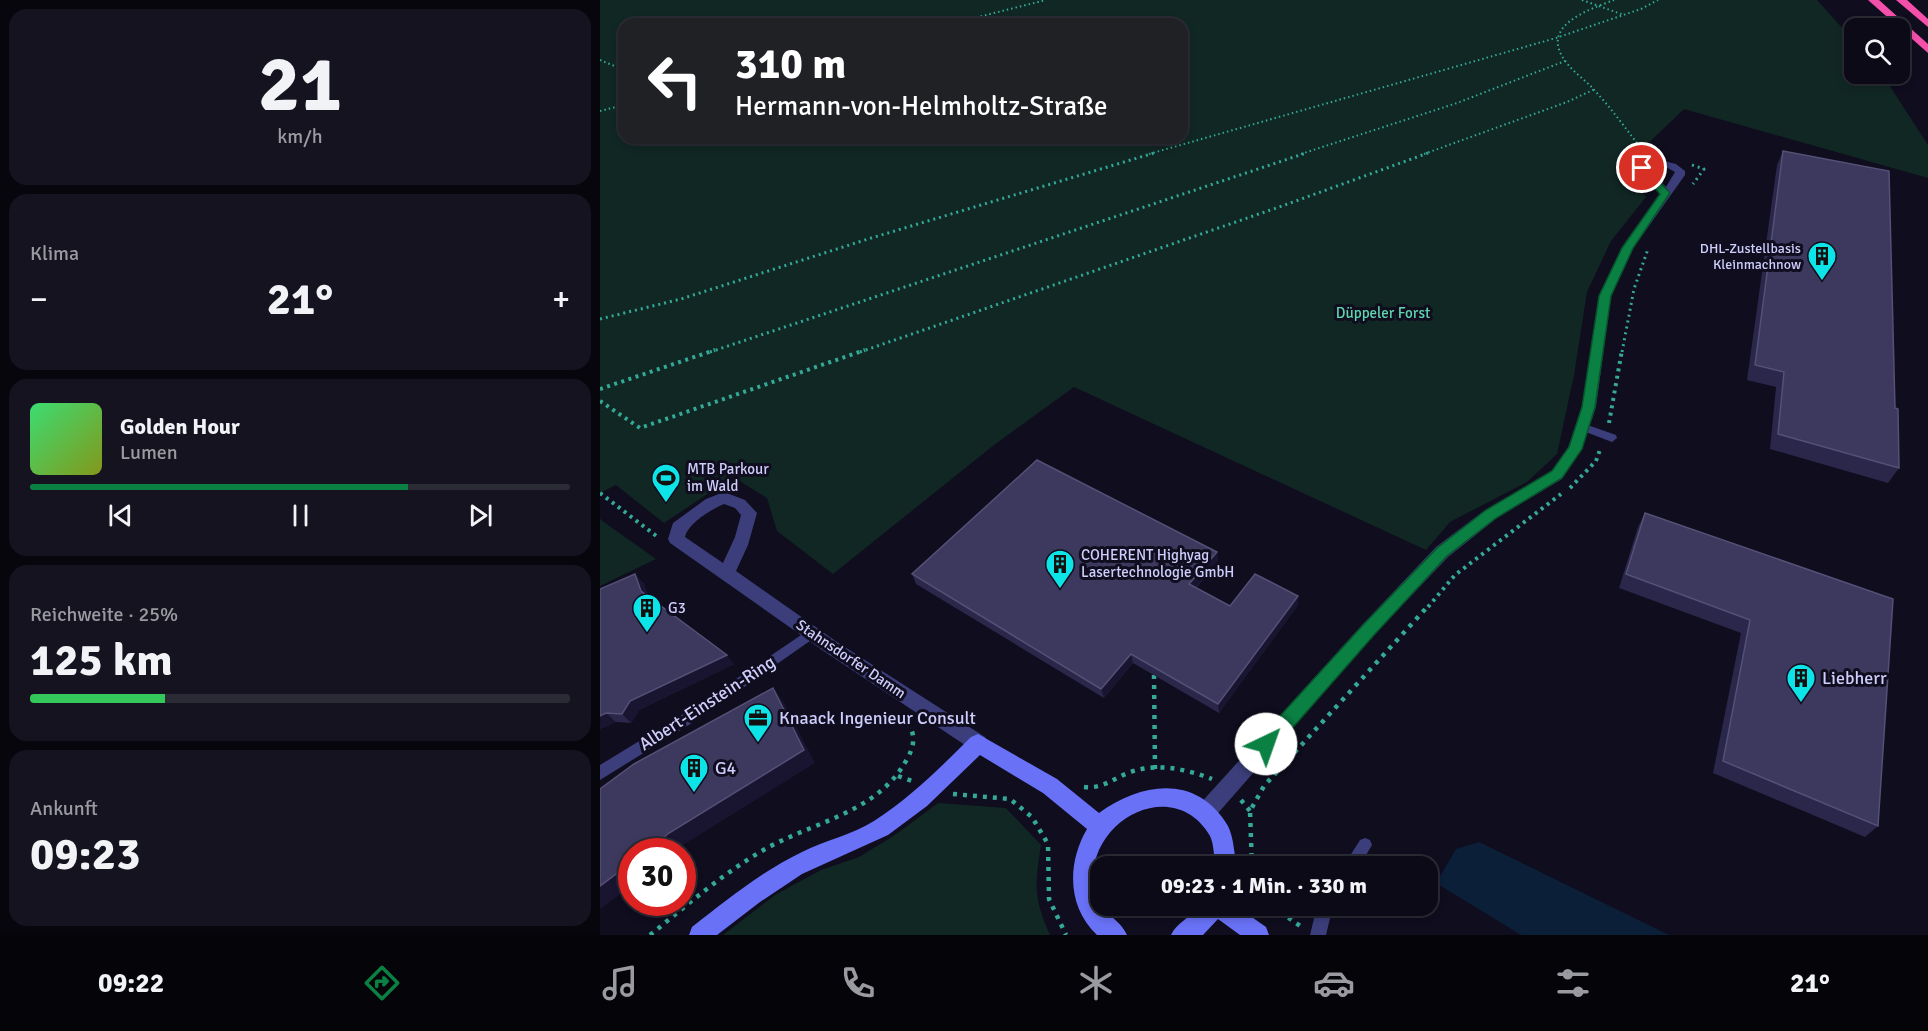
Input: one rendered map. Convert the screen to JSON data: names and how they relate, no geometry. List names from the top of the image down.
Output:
{
  "streets": {
    "street": ["Stahnsdorfer Damm"],
    "lane": ["Albert-Einstein-Ring"]
  },
  "crossings": [
    ["Stahnsdorfer Damm", "Albert-Einstein-Ring"]
  ],
  "parks": ["Düppeler Forst"],
  "places": {
    "building": [
      "DHL-Zustellbasis Kleinmachnow",
      "COHERENT Highyag Lasertechnologie GmbH",
      "G3",
      "Liebherr",
      "G4"
    ],
    "sports": ["MTB Parkour im Wald"],
    "office": ["Knaack Ingenieur Consult"]
  },
  "page": {
    "tile": [
      ["21", "km/h"],
      "Klima",
      ["Reichweite · 25%", "125 km"],
      ["Ankunft", "09:23"]
    ],
    "turn": ["310 m", "Hermann-von-Helmholtz-Straße"],
    "heat": ["−", "21°", "+"],
    "song": ["Golden Hour", "Lumen"],
    "limit": "30",
    "trip": "09:23 · 1 Min. · 330 m",
    "tabs": ["09:22", "21°"]
  }
}
